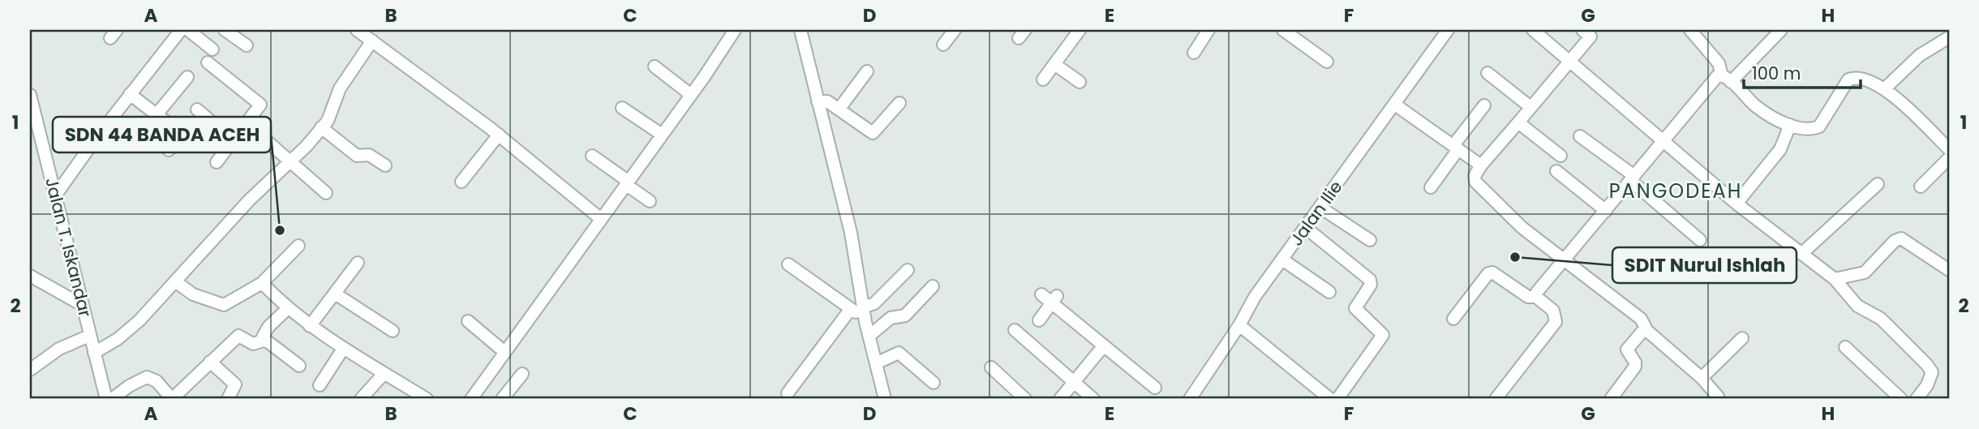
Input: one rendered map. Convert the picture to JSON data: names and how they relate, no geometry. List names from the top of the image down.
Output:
{
  "streets": {
    "street": ["Jalan Ilie", "Jalan T. Iskandar"]
  },
  "districts": ["PANGODEAH"],
  "places": ["SDN 44 BANDA ACEH", "SDIT Nurul Ishlah"],
  "scale_bar": "100 m",
  "grid": {
    "columns": [
      "A",
      "B",
      "C",
      "D",
      "E",
      "F",
      "G",
      "H"
    ],
    "rows": ["1", "2"]
  }
}
